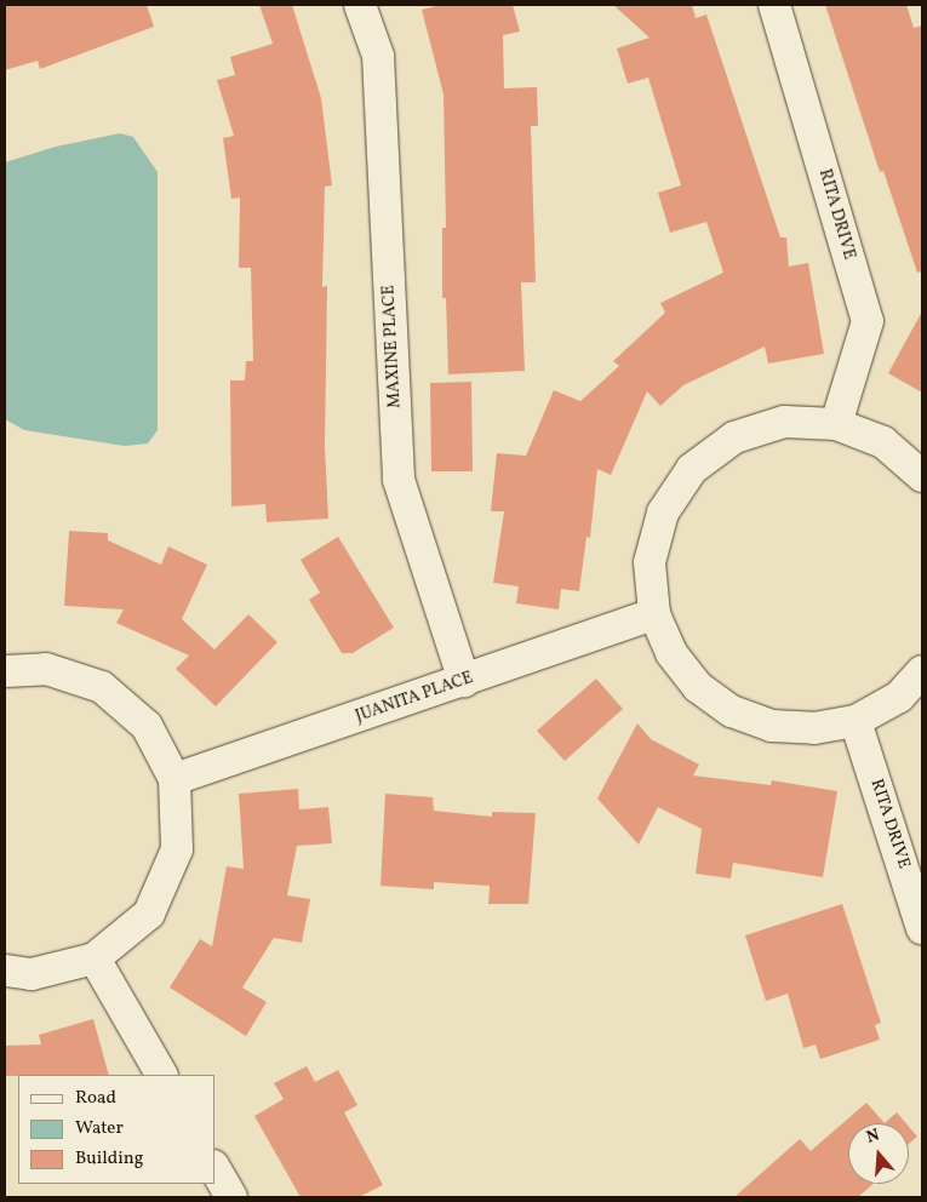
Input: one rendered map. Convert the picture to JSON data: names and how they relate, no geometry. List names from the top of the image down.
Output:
{
  "streets": {
    "street": ["RITA DRIVE", "MAXINE PLACE", "JUANITA PLACE"]
  },
  "crossings": [
    ["MAXINE PLACE", "JUANITA PLACE"]
  ],
  "legend": ["Road", "Water", "Building"],
  "north": "top"
}
